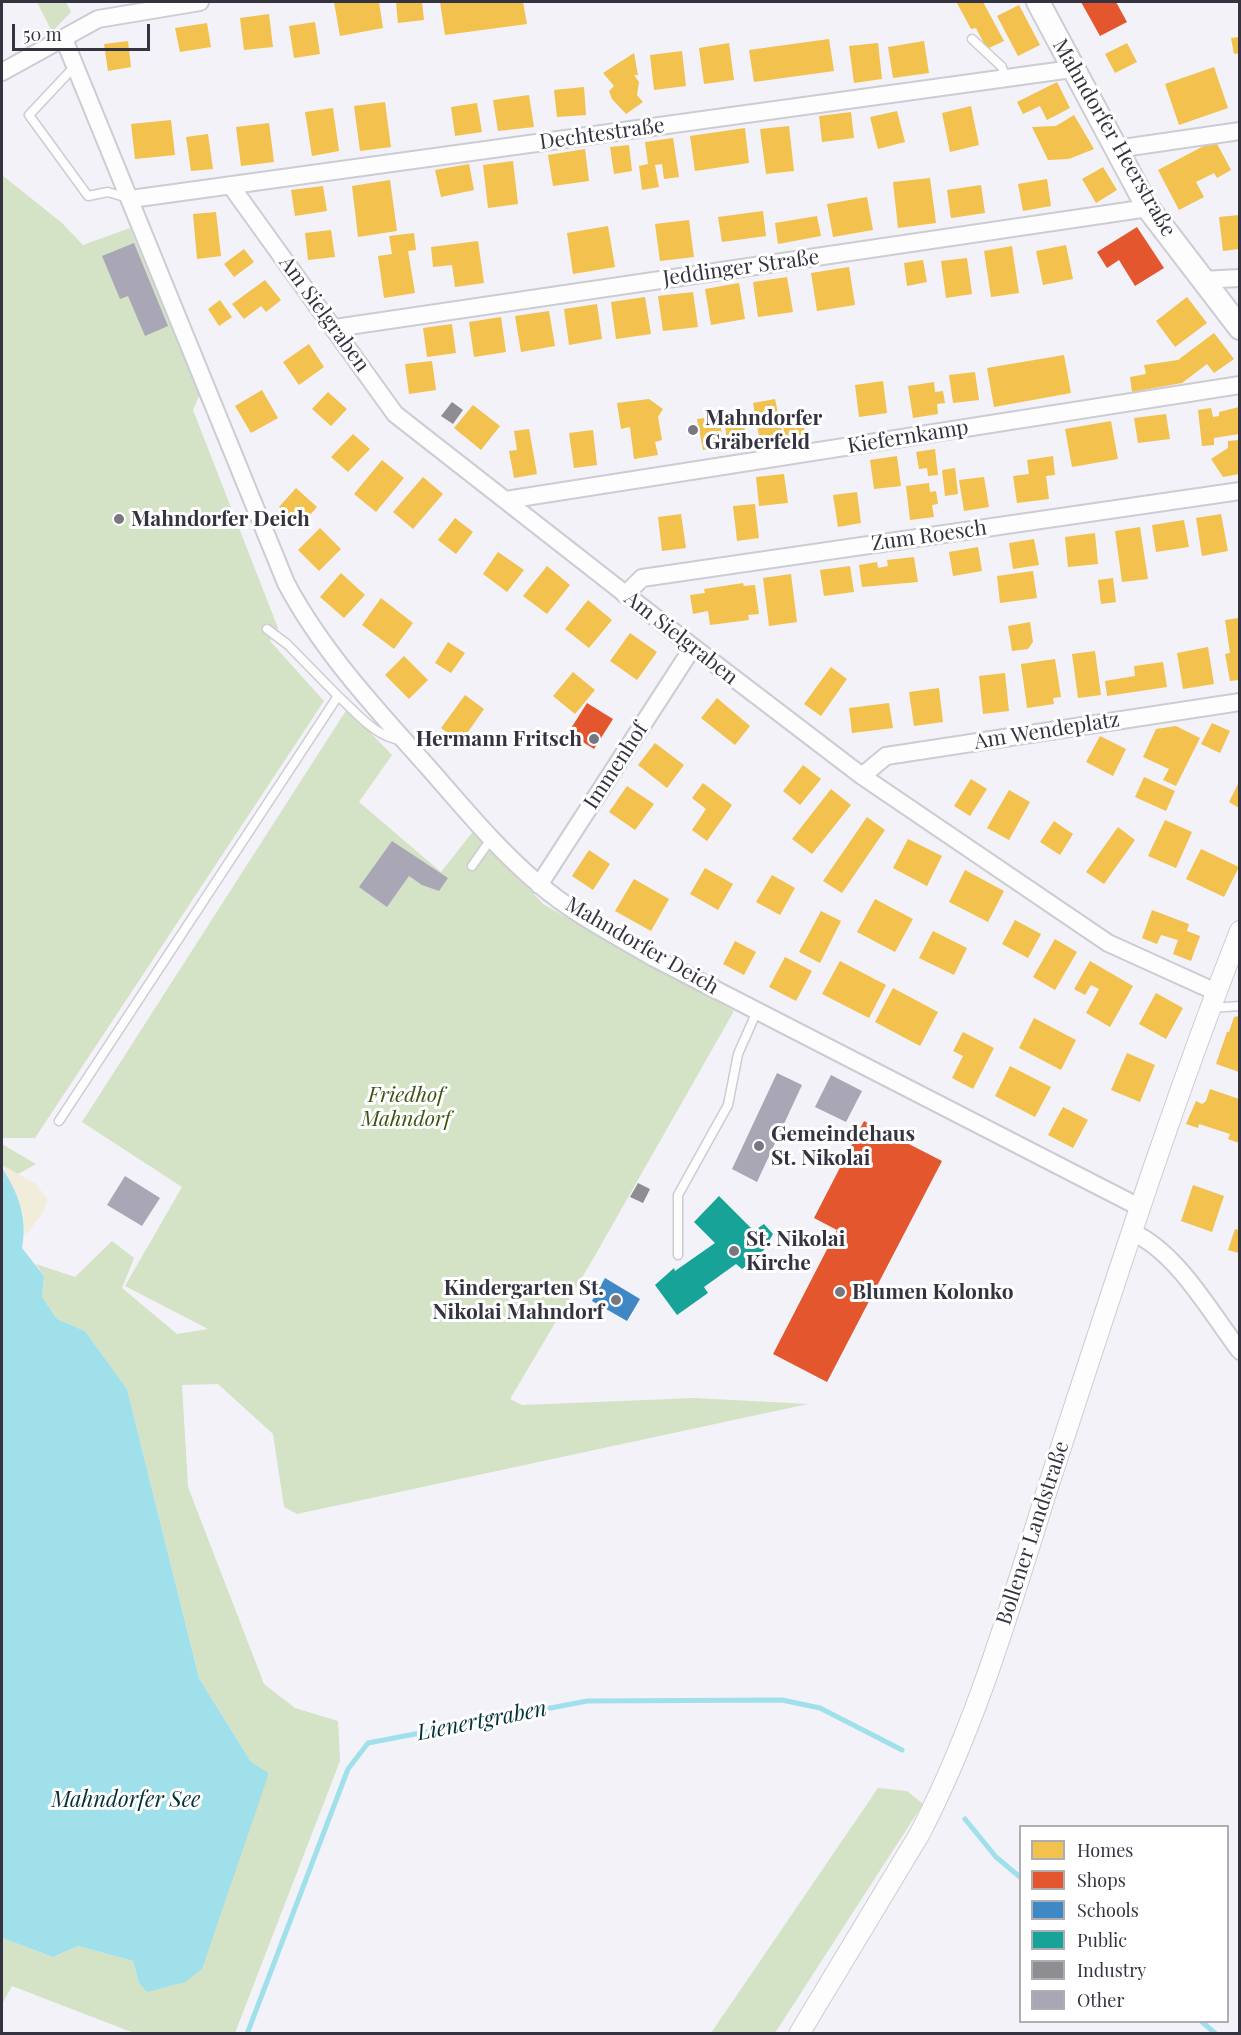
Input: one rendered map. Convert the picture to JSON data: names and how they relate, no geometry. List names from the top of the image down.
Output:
{
  "streets": {
    "main road": ["Mahndorfer Heerstraße"],
    "street": [
      "Dechtestraße",
      "Jeddinger Straße",
      "Am Sielgraben",
      "Kiefernkamp",
      "Zum Roesch",
      "Am Wendeplatz",
      "Immenhof",
      "Mahndorfer Deich",
      "Bollener Landstraße"
    ]
  },
  "crossings": [
    ["Dechtestraße", "Mahndorfer Heerstraße"],
    ["Dechtestraße", "Am Sielgraben"],
    ["Dechtestraße", "Mahndorfer Deich"],
    ["Mahndorfer Heerstraße", "Jeddinger Straße"],
    ["Jeddinger Straße", "Am Sielgraben"],
    ["Am Sielgraben", "Kiefernkamp"],
    ["Am Sielgraben", "Zum Roesch"],
    ["Am Sielgraben", "Am Wendeplatz"],
    ["Am Sielgraben", "Immenhof"],
    ["Am Sielgraben", "Bollener Landstraße"],
    ["Immenhof", "Mahndorfer Deich"],
    ["Mahndorfer Deich", "Bollener Landstraße"]
  ],
  "water": ["Lienertgraben", "Mahndorfer See"],
  "parks": ["Friedhof Mahndorf"],
  "places": [
    "Mahndorfer Gräberfeld",
    "Mahndorfer Deich",
    "Hermann Fritsch",
    "Gemeindehaus St. Nikolai",
    "St. Nikolai Kirche",
    "Blumen Kolonko",
    "Kindergarten St. Nikolai Mahndorf"
  ],
  "legend": [
    "Homes",
    "Shops",
    "Schools",
    "Public",
    "Industry",
    "Other"
  ],
  "scale_bar": "50 m"
}
